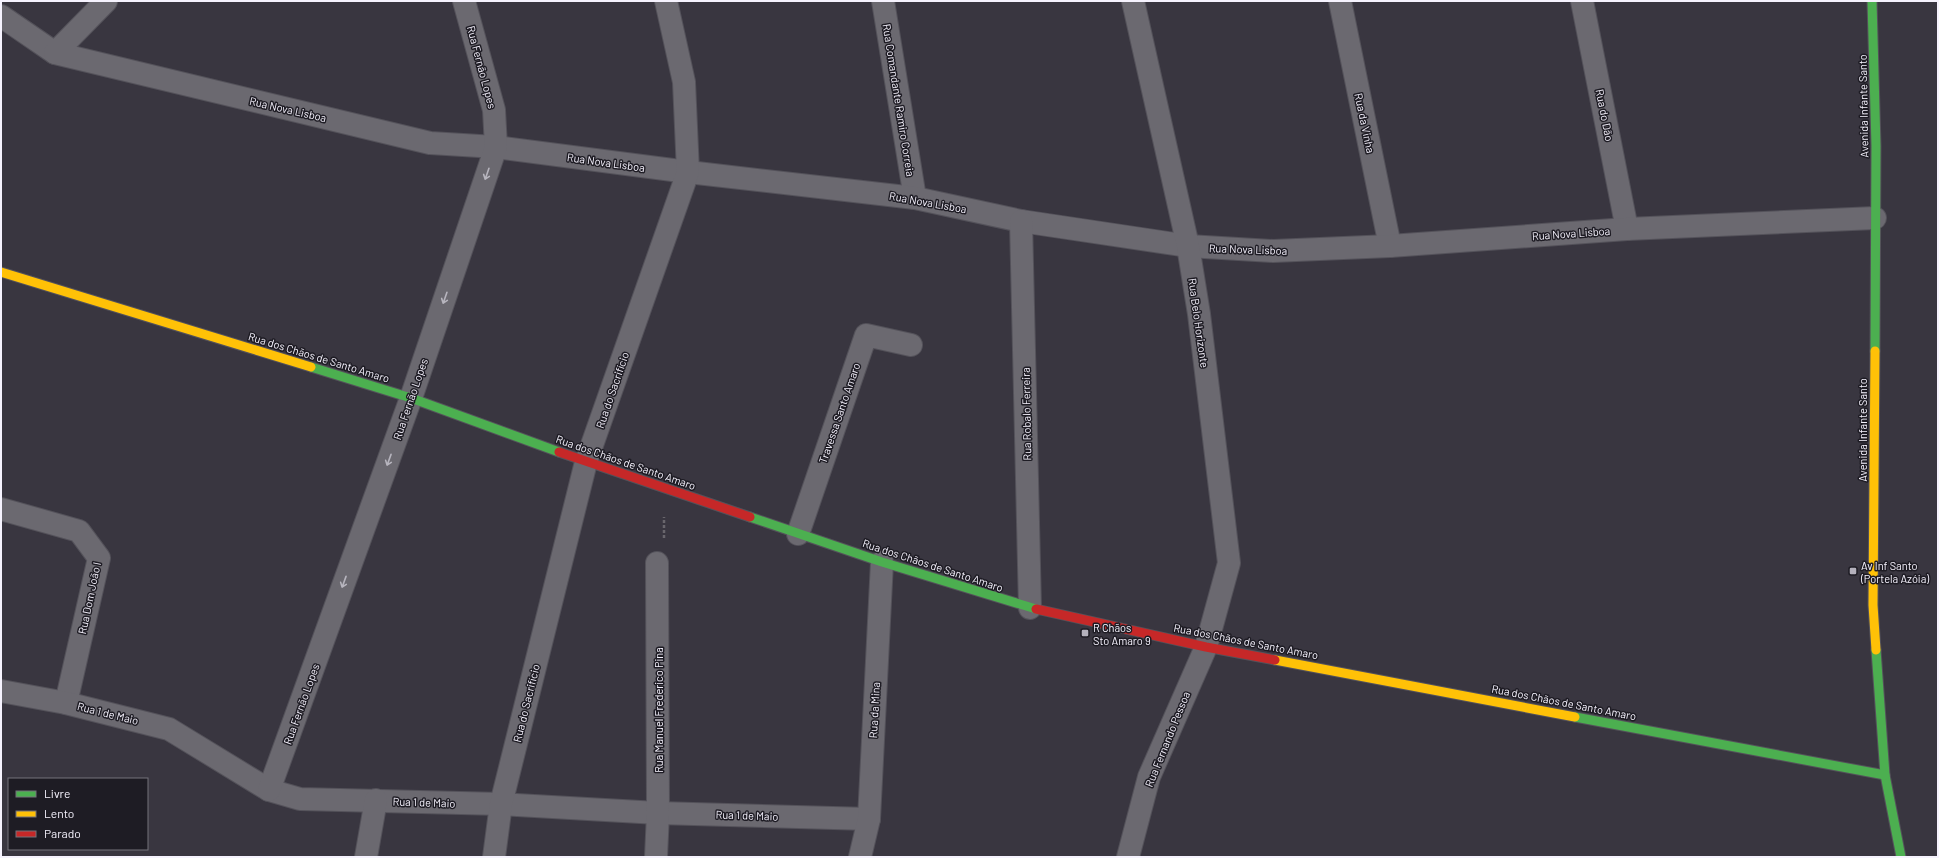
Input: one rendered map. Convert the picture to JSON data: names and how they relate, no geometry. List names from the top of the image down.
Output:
{
  "streets": {
    "street": [
      "Rua Fernão Lopes",
      "Rua Comandante Ramiro Correia",
      "Avenida Infante Santo",
      "Rua Nova Lisboa",
      "Rua do Dão",
      "Rua da Vinha",
      "Rua Belo Horizonte",
      "Rua dos Chãos de Santo Amaro",
      "Rua do Sacrifício",
      "Travessa Santo Amaro",
      "Rua Robalo Ferreira",
      "Rua Dom João I",
      "Rua Manuel Frederico Pina",
      "Rua da Mina",
      "Rua 1 de Maio",
      "Rua Fernando Pessoa"
    ]
  },
  "crossings": [
    ["Rua Fernão Lopes", "Rua Nova Lisboa"],
    ["Rua Fernão Lopes", "Rua dos Chãos de Santo Amaro"],
    ["Rua Fernão Lopes", "Rua 1 de Maio"],
    ["Rua Comandante Ramiro Correia", "Rua Nova Lisboa"],
    ["Avenida Infante Santo", "Rua Nova Lisboa"],
    ["Avenida Infante Santo", "Rua dos Chãos de Santo Amaro"],
    ["Rua Nova Lisboa", "Rua do Dão"],
    ["Rua Nova Lisboa", "Rua da Vinha"],
    ["Rua Nova Lisboa", "Rua Belo Horizonte"],
    ["Rua Nova Lisboa", "Rua do Sacrifício"],
    ["Rua Nova Lisboa", "Rua Robalo Ferreira"],
    ["Rua Belo Horizonte", "Rua dos Chãos de Santo Amaro"],
    ["Rua Belo Horizonte", "Rua Fernando Pessoa"],
    ["Rua dos Chãos de Santo Amaro", "Rua do Sacrifício"],
    ["Rua dos Chãos de Santo Amaro", "Travessa Santo Amaro"],
    ["Rua dos Chãos de Santo Amaro", "Rua Robalo Ferreira"],
    ["Rua dos Chãos de Santo Amaro", "Rua da Mina"],
    ["Rua dos Chãos de Santo Amaro", "Rua Fernando Pessoa"],
    ["Rua do Sacrifício", "Rua 1 de Maio"],
    ["Rua Dom João I", "Rua 1 de Maio"],
    ["Rua Manuel Frederico Pina", "Rua 1 de Maio"],
    ["Rua da Mina", "Rua 1 de Maio"]
  ],
  "one_way": ["Rua Fernão Lopes"],
  "places": {
    "transit": ["Av Inf Santo (Portela Azóia)", "R Chãos Sto Amaro 9"]
  },
  "legend": ["Livre", "Lento", "Parado"]
}
